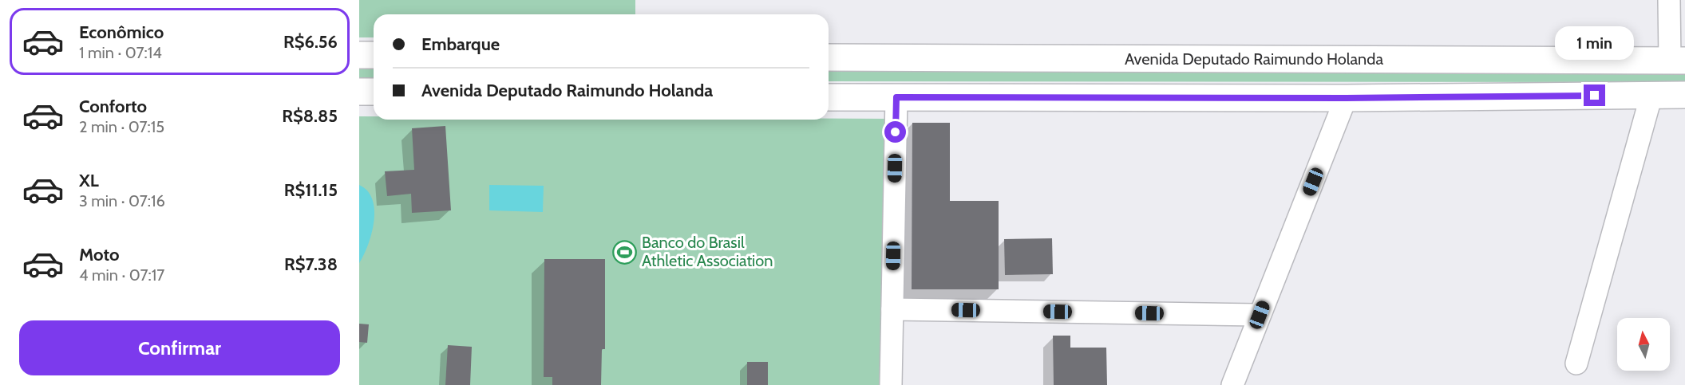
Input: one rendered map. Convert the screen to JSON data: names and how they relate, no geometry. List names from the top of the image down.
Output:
{
  "streets": {
    "main road": ["Avenida Deputado Raimundo Holanda"]
  },
  "places": {
    "sports": ["Banco do Brasil Athletic Association"]
  },
  "north": "top",
  "page": {
    "list": [
      {
        "name": "Econômico",
        "note": "1 min · 07:14",
        "value": "R$6.56"
      },
      {
        "name": "Conforto",
        "note": "2 min · 07:15",
        "value": "R$8.85"
      },
      {
        "name": "XL",
        "note": "3 min · 07:16",
        "value": "R$11.15"
      },
      {
        "name": "Moto",
        "note": "4 min · 07:17",
        "value": "R$7.38"
      }
    ],
    "banner": ["Embarque", "Avenida Deputado Raimundo Holanda"],
    "bubble": "1 min",
    "buttons": "Confirmar"
  }
}
